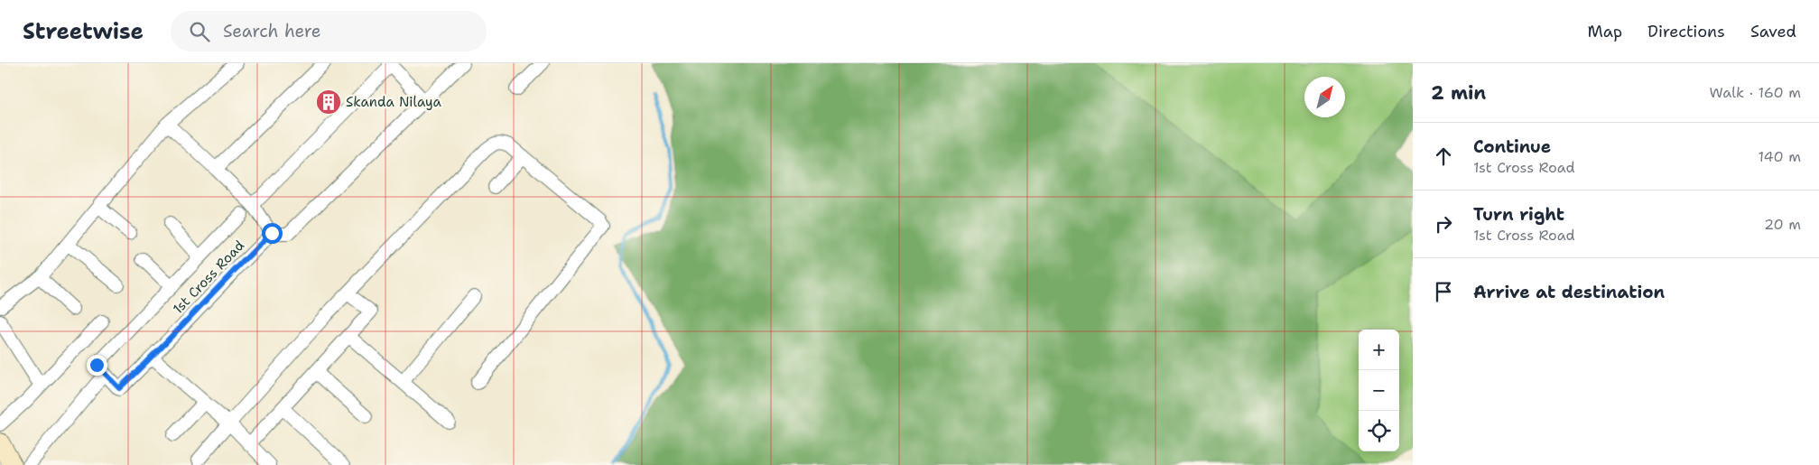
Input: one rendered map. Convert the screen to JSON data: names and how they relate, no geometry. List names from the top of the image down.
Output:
{
  "streets": {
    "street": ["1st Cross Road"]
  },
  "places": {
    "building": ["Skanda Nilaya"]
  },
  "north": "top right",
  "page": {
    "header": "Streetwise",
    "search": "Search here",
    "nav": ["Map", "Directions", "Saved"],
    "heading": ["2 min", "Walk · 160 m"],
    "list": [
      ["Continue", "1st Cross Road", "140 m"],
      ["Turn right", "1st Cross Road", "20 m"],
      "Arrive at destination"
    ],
    "map_buttons": ["+", "−"]
  }
}
